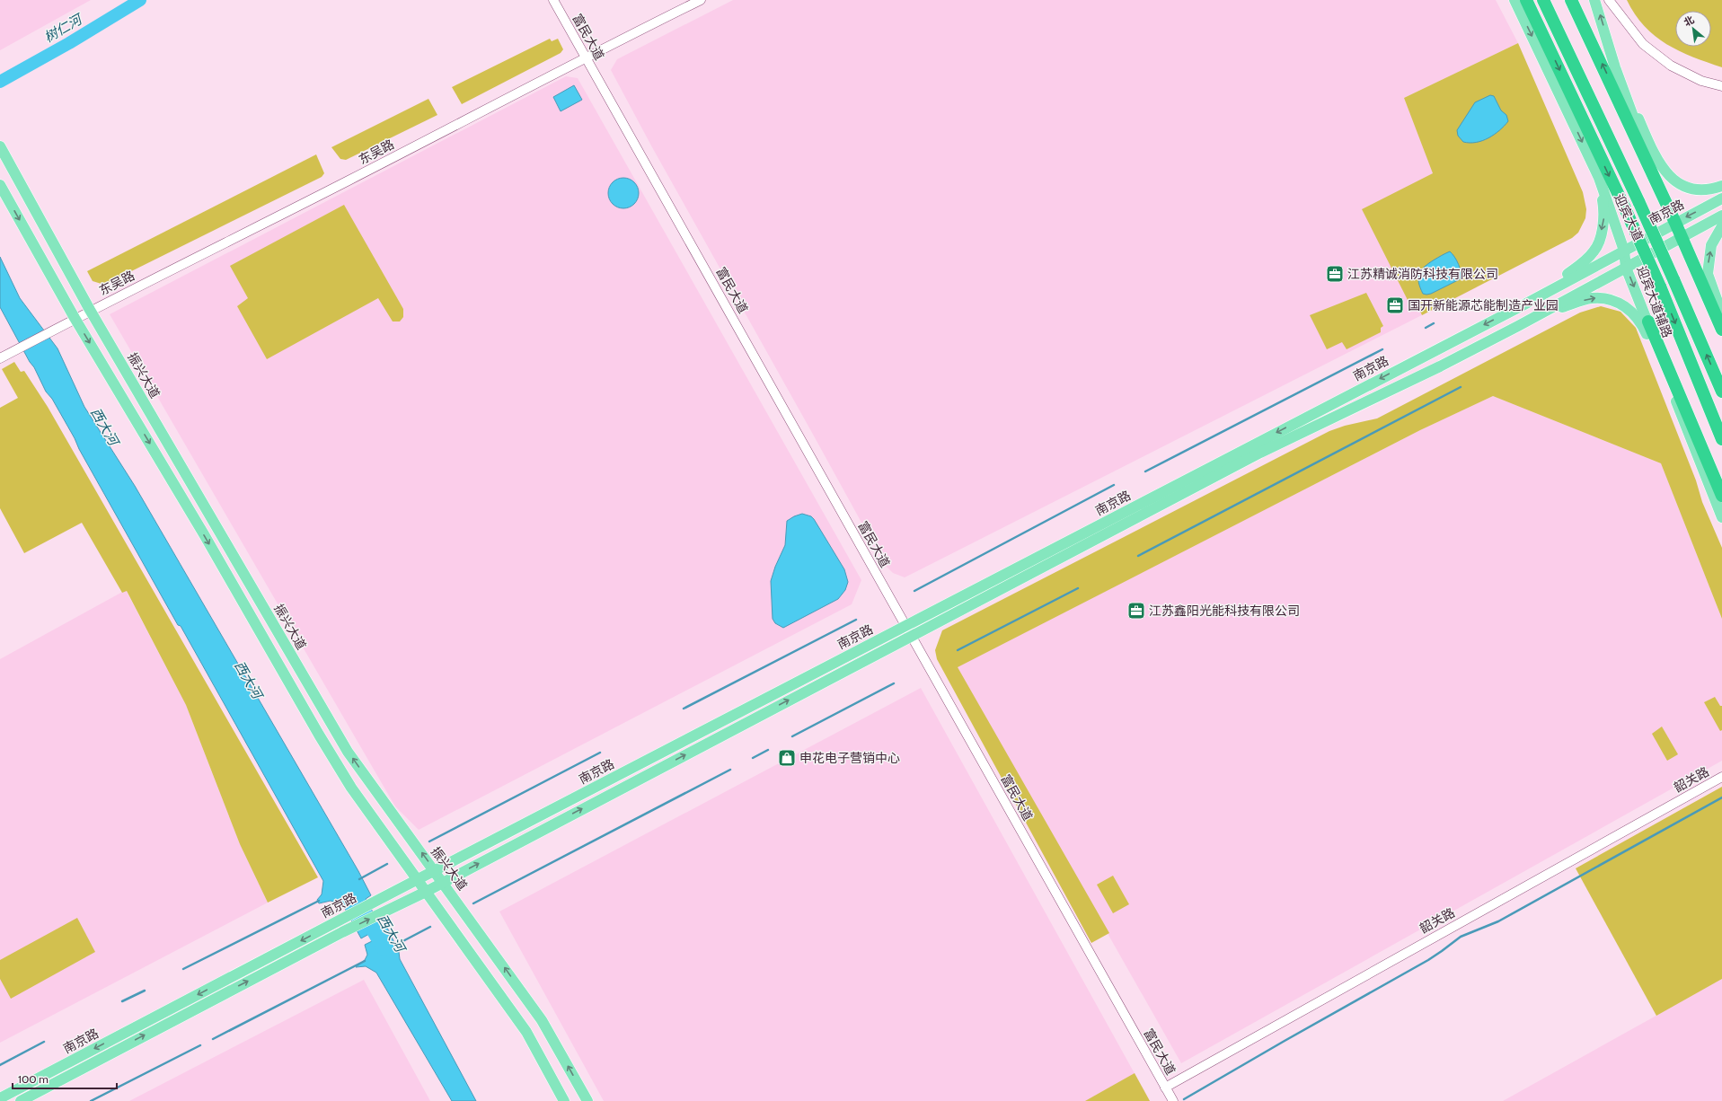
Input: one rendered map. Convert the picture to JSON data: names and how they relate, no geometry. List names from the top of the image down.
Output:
{
  "streets": {
    "highway": ["迎宾大道"],
    "main road": ["南京路", "迎宾大道辅路", "振兴大道"],
    "street": ["富民大道", "东吴路", "韶关路"]
  },
  "crossings": [
    ["富民大道", "东吴路"],
    ["富民大道", "南京路"],
    ["富民大道", "韶关路"],
    ["东吴路", "振兴大道"],
    ["南京路", "迎宾大道辅路"],
    ["南京路", "振兴大道"]
  ],
  "water": ["树仁河", "西大河"],
  "places": {
    "office": ["江苏精诚消防科技有限公司", "国开新能源芯能制造产业园", "江苏鑫阳光能科技有限公司"],
    "shop": ["申花电子营销中心"]
  },
  "scale_bar": "100 m",
  "north": "top left"
}
